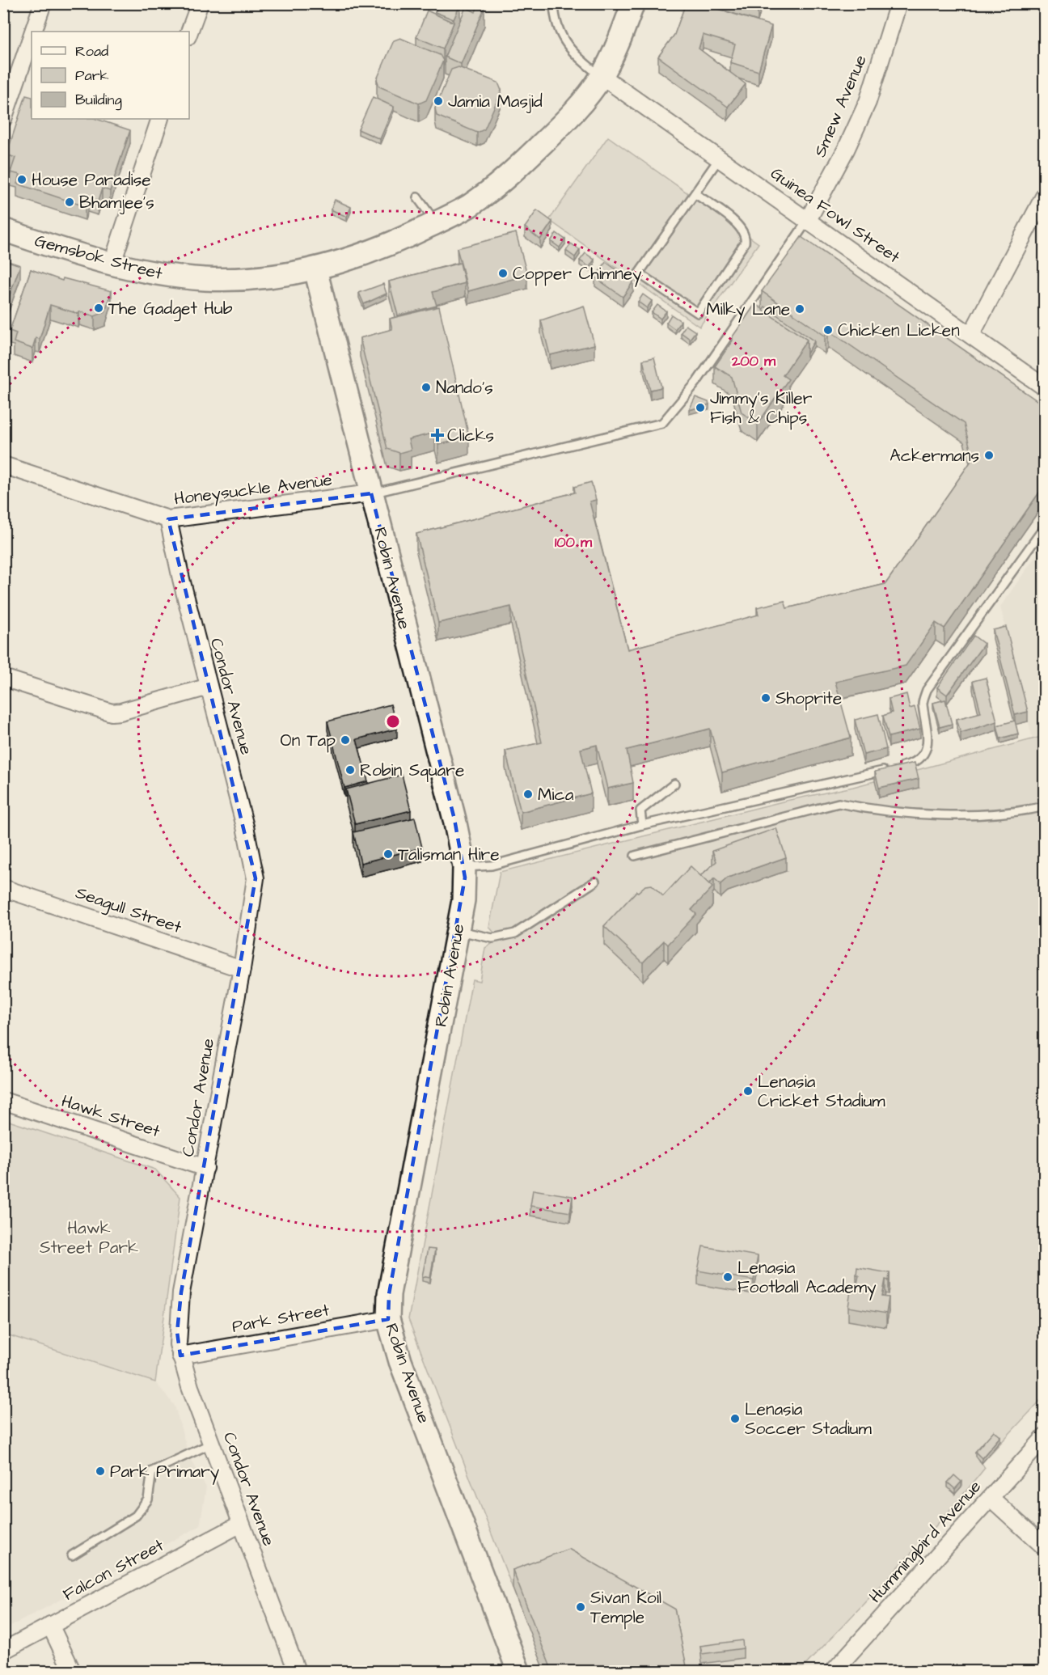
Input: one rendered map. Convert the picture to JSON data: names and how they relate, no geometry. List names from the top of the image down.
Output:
{
  "streets": {
    "street": [
      "Smew Avenue",
      "Guinea Fowl Street",
      "Gemsbok Street",
      "Honeysuckle Avenue",
      "Robin Avenue",
      "Condor Avenue",
      "Seagull Street",
      "Hawk Street",
      "Park Street",
      "Hummingbird Avenue",
      "Falcon Street"
    ]
  },
  "crossings": [
    ["Smew Avenue", "Guinea Fowl Street"],
    ["Guinea Fowl Street", "Gemsbok Street"],
    ["Gemsbok Street", "Robin Avenue"],
    ["Honeysuckle Avenue", "Robin Avenue"],
    ["Honeysuckle Avenue", "Condor Avenue"],
    ["Robin Avenue", "Park Street"],
    ["Condor Avenue", "Seagull Street"],
    ["Condor Avenue", "Hawk Street"],
    ["Condor Avenue", "Park Street"],
    ["Condor Avenue", "Falcon Street"]
  ],
  "parks": ["Hawk Street Park"],
  "places": {
    "other": [
      "Jamia Masjid",
      "House Paradise",
      "Bhamjee's",
      "Copper Chimney",
      "The Gadget Hub",
      "Milky Lane",
      "Chicken Licken",
      "Nando's",
      "Jimmy's Killer Fish & Chips",
      "Ackermans",
      "Shoprite",
      "On Tap",
      "Robin Square",
      "Mica",
      "Talisman Hire",
      "Lenasia Cricket Stadium",
      "Lenasia Football Academy",
      "Lenasia Soccer Stadium",
      "Park Primary",
      "Sivan Koil Temple"
    ],
    "health": ["Clicks"]
  },
  "legend": ["Road", "Park", "Building"],
  "rings": ["200 m", "100 m"]
}
